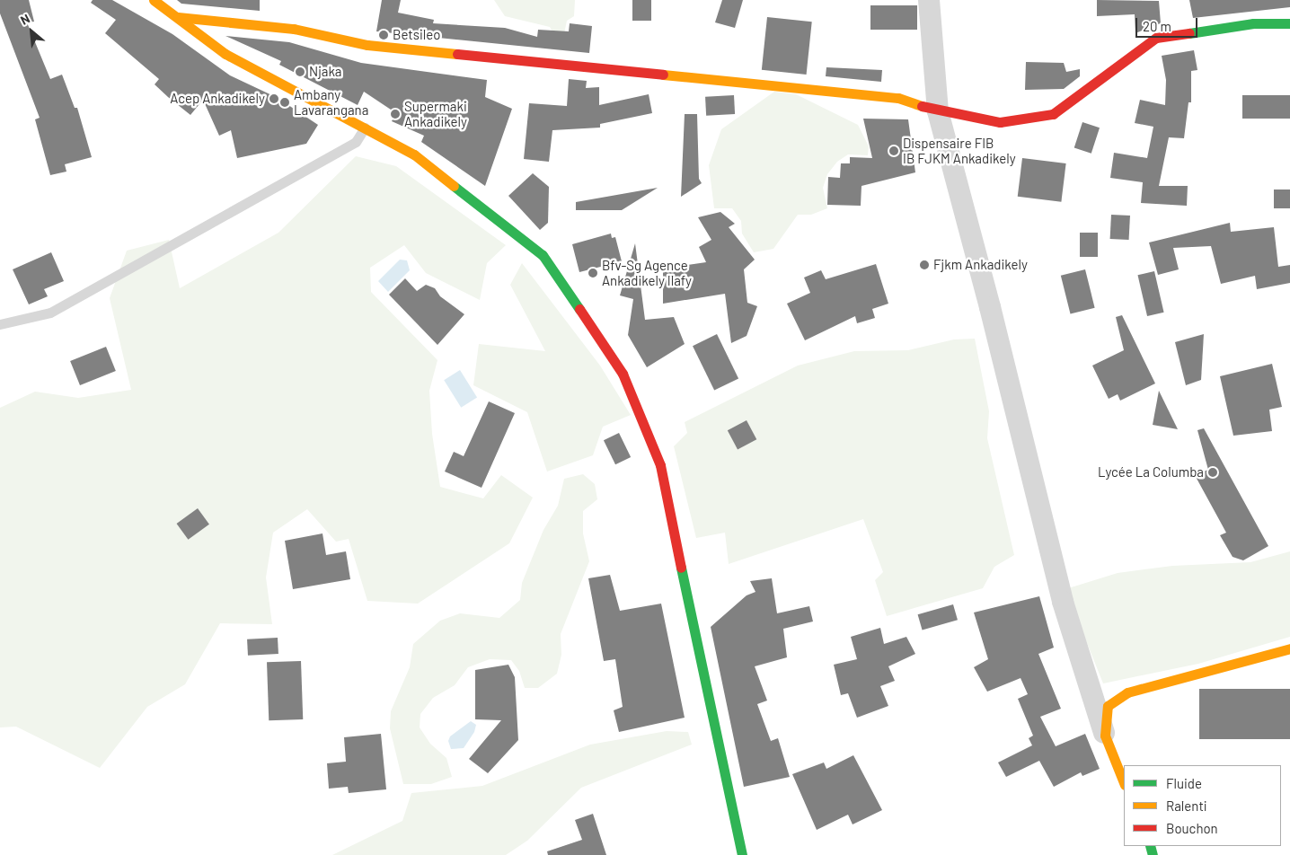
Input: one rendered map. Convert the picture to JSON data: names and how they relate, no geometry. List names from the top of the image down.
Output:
{
  "places": [
    "Betsileo",
    "Njaka",
    "Acep Ankadikely",
    "Ambany Lavarangana",
    "Supermaki Ankadikely",
    "Dispensaire FIB IB FJKM Ankadikely",
    "Fjkm Ankadikely",
    "Bfv-Sg Agence Ankadikely Ilafy",
    "Lycée La Columba"
  ],
  "legend": ["Fluide", "Ralenti", "Bouchon"],
  "scale_bar": "20 m",
  "north": "top left"
}
